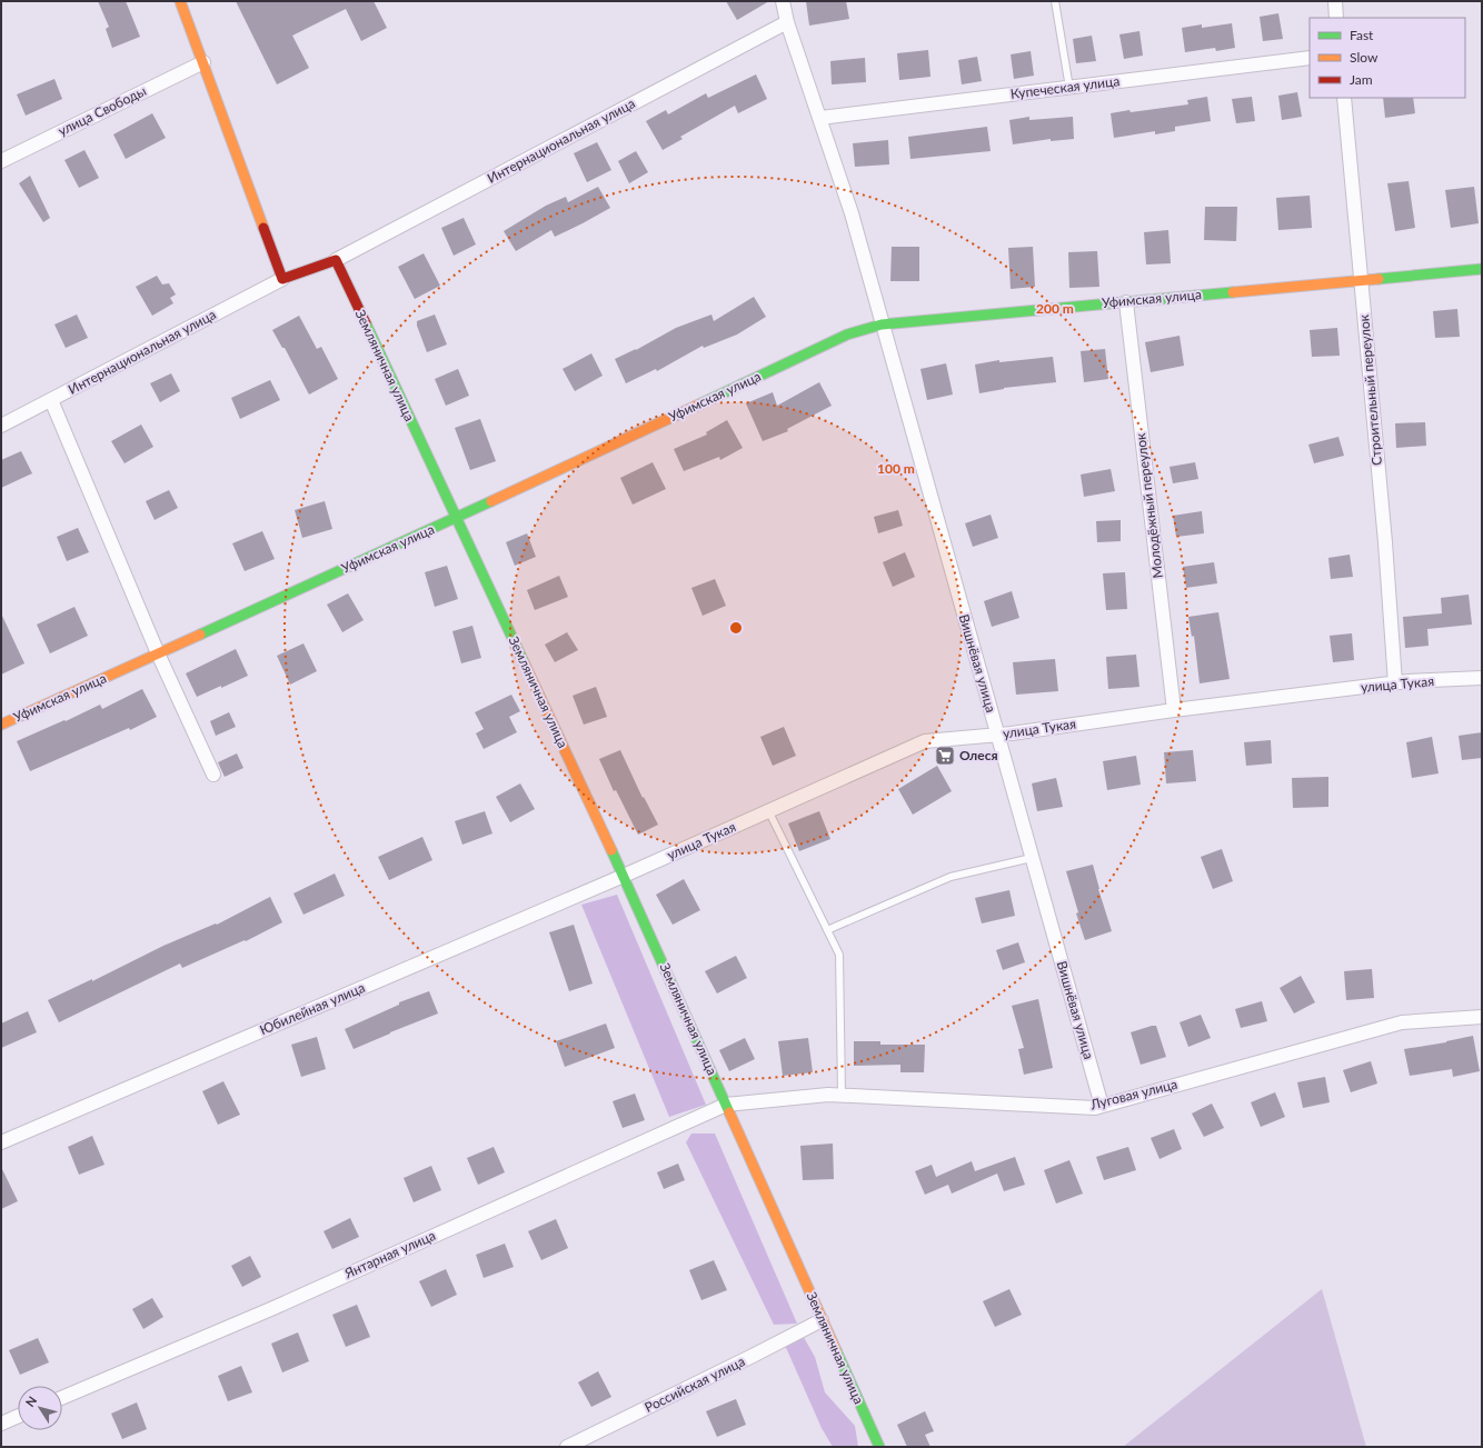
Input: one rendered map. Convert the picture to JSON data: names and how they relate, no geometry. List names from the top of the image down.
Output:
{
  "streets": {
    "street": [
      "Купеческая улица",
      "улица Свободы",
      "Интернациональная улица",
      "Уфимская улица",
      "Земляничная улица",
      "Строительный переулок",
      "Молодёжный переулок",
      "Вишнёвая улица",
      "улица Тукая",
      "Юбилейная улица",
      "Луговая улица",
      "Янтарная улица",
      "Российская улица"
    ]
  },
  "crossings": [
    ["Купеческая улица", "Вишнёвая улица"],
    ["Интернациональная улица", "Земляничная улица"],
    ["Интернациональная улица", "Вишнёвая улица"],
    ["Уфимская улица", "Земляничная улица"],
    ["Уфимская улица", "Строительный переулок"],
    ["Уфимская улица", "Молодёжный переулок"],
    ["Уфимская улица", "Вишнёвая улица"],
    ["Земляничная улица", "улица Тукая"],
    ["Земляничная улица", "Юбилейная улица"],
    ["Земляничная улица", "Луговая улица"],
    ["Земляничная улица", "Янтарная улица"],
    ["Земляничная улица", "Российская улица"],
    ["Строительный переулок", "улица Тукая"],
    ["Молодёжный переулок", "улица Тукая"],
    ["Вишнёвая улица", "улица Тукая"],
    ["Вишнёвая улица", "Луговая улица"],
    ["улица Тукая", "Юбилейная улица"],
    ["Луговая улица", "Янтарная улица"]
  ],
  "places": {
    "supermarket": ["Олеся"]
  },
  "legend": ["Fast", "Slow", "Jam"],
  "north": "top left",
  "rings": ["200 m", "100 m"]
}
